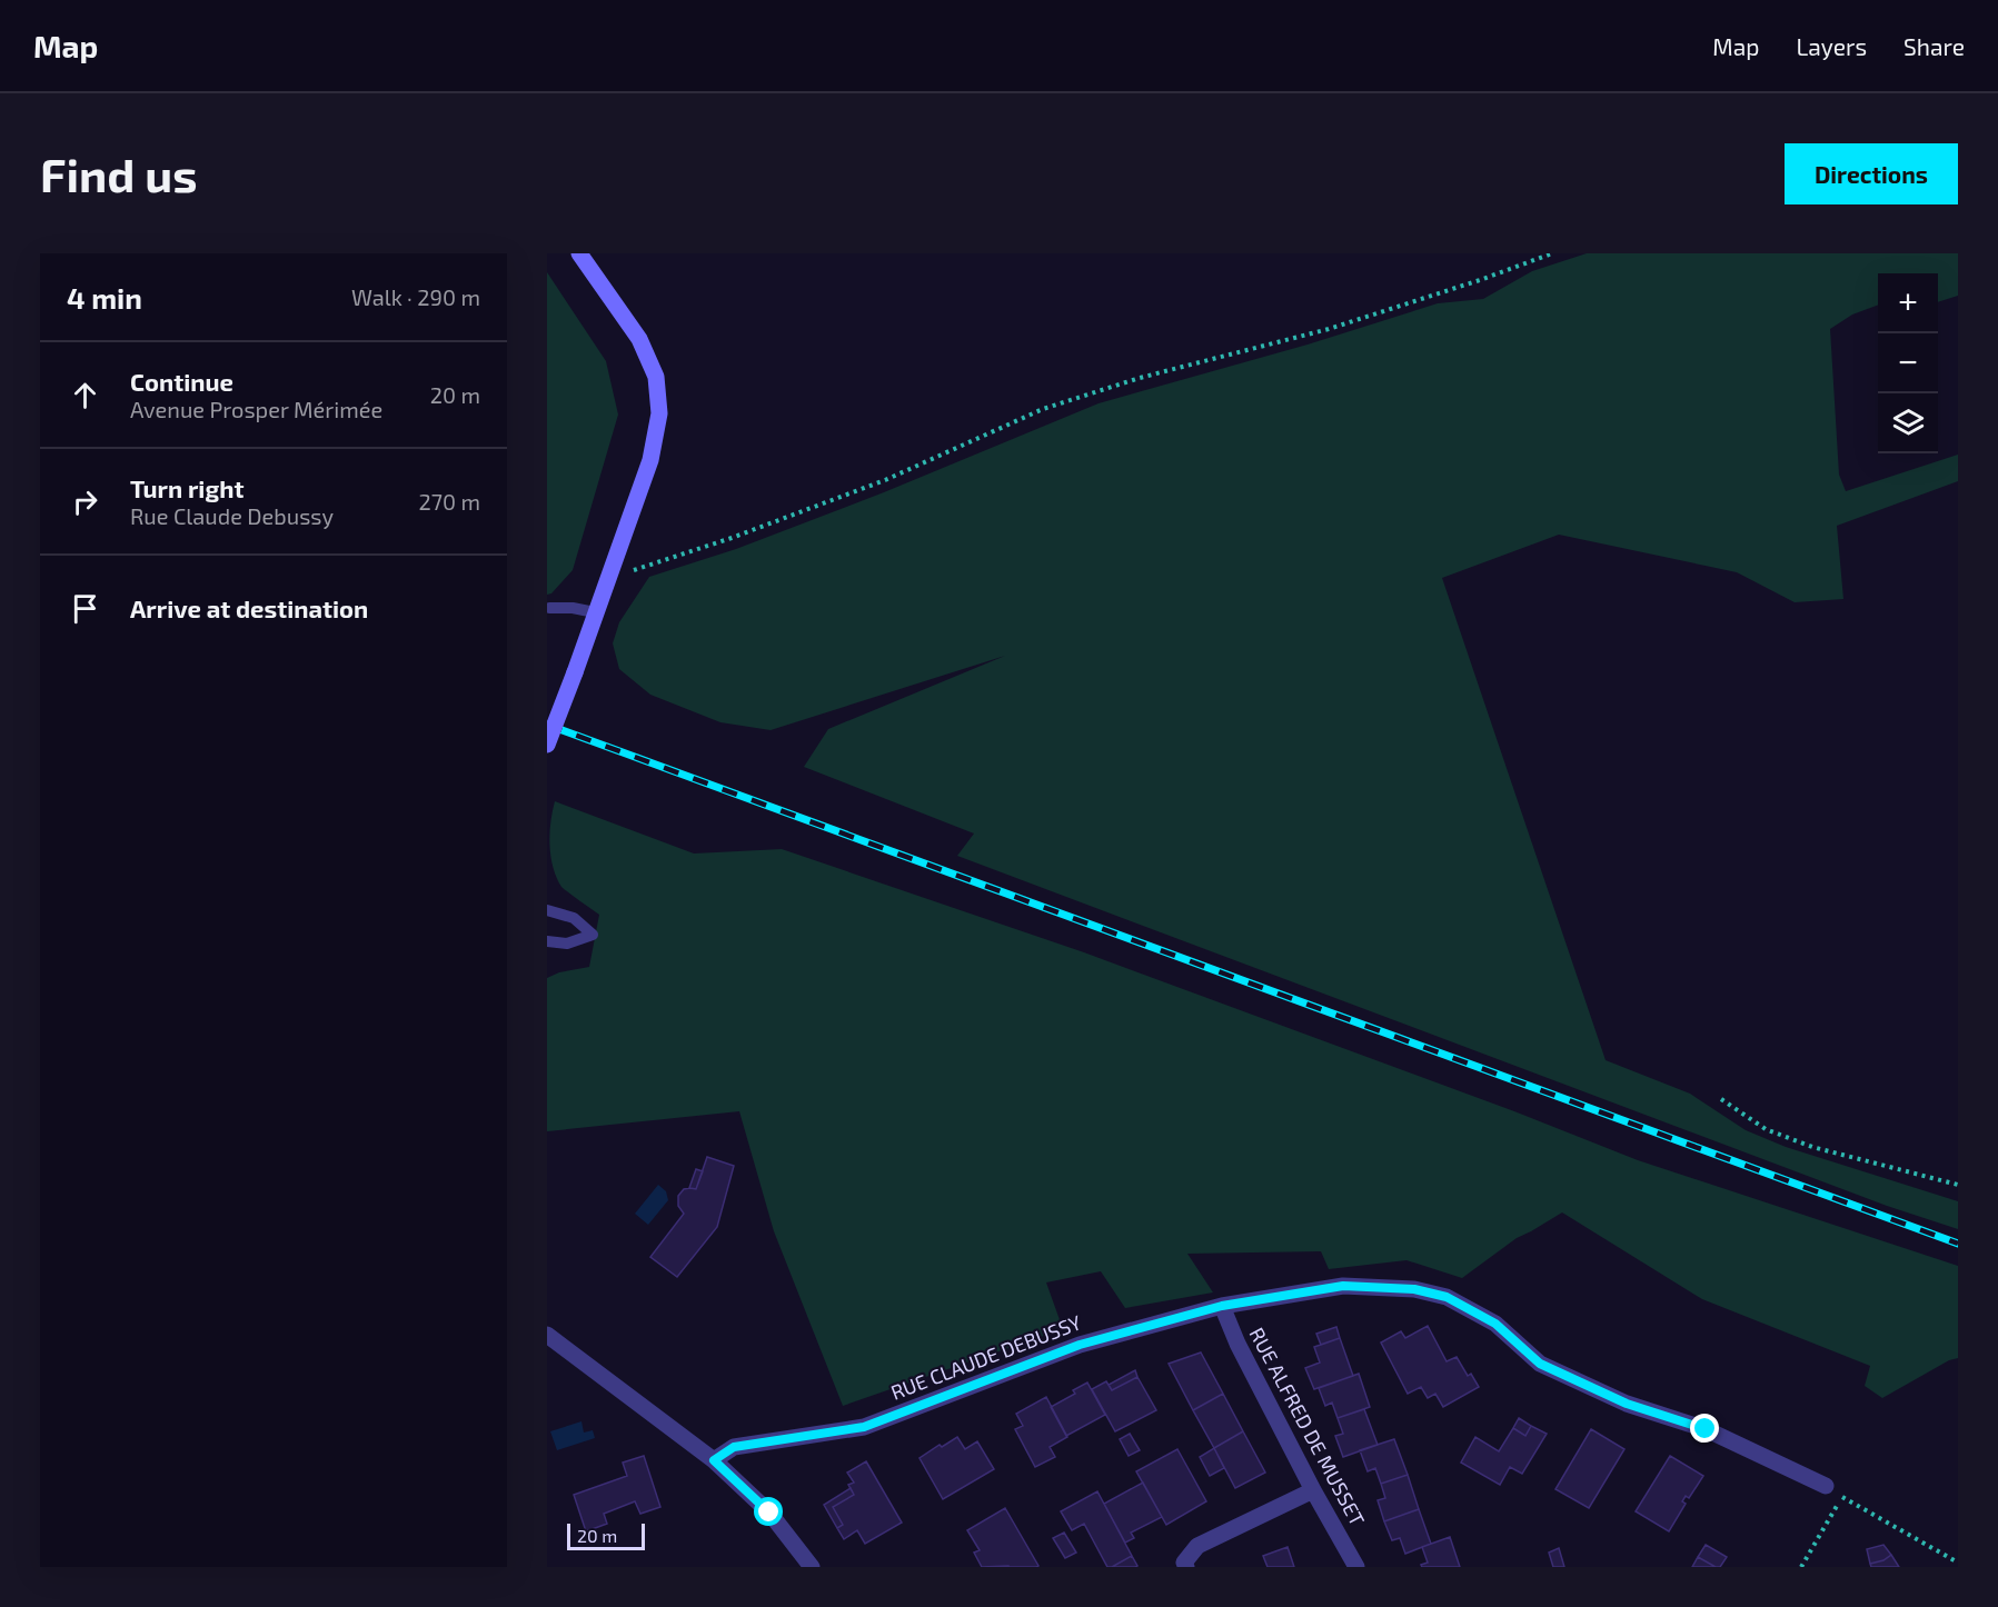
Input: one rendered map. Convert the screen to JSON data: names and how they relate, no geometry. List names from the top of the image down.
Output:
{
  "streets": {
    "street": ["RUE CLAUDE DEBUSSY", "RUE ALFRED DE MUSSET"]
  },
  "crossings": [
    ["RUE CLAUDE DEBUSSY", "RUE ALFRED DE MUSSET"]
  ],
  "scale_bar": "20 m",
  "page": {
    "header": "Map",
    "nav": ["Map", "Layers", "Share"],
    "buttons": "Directions",
    "title": "Find us",
    "heading": ["4 min", "Walk · 290 m"],
    "map_buttons": ["+", "−"],
    "list": [
      ["Continue", "Avenue Prosper Mérimée", "20 m"],
      ["Turn right", "Rue Claude Debussy", "270 m"],
      "Arrive at destination"
    ],
    "scale": "20 m"
  }
}
